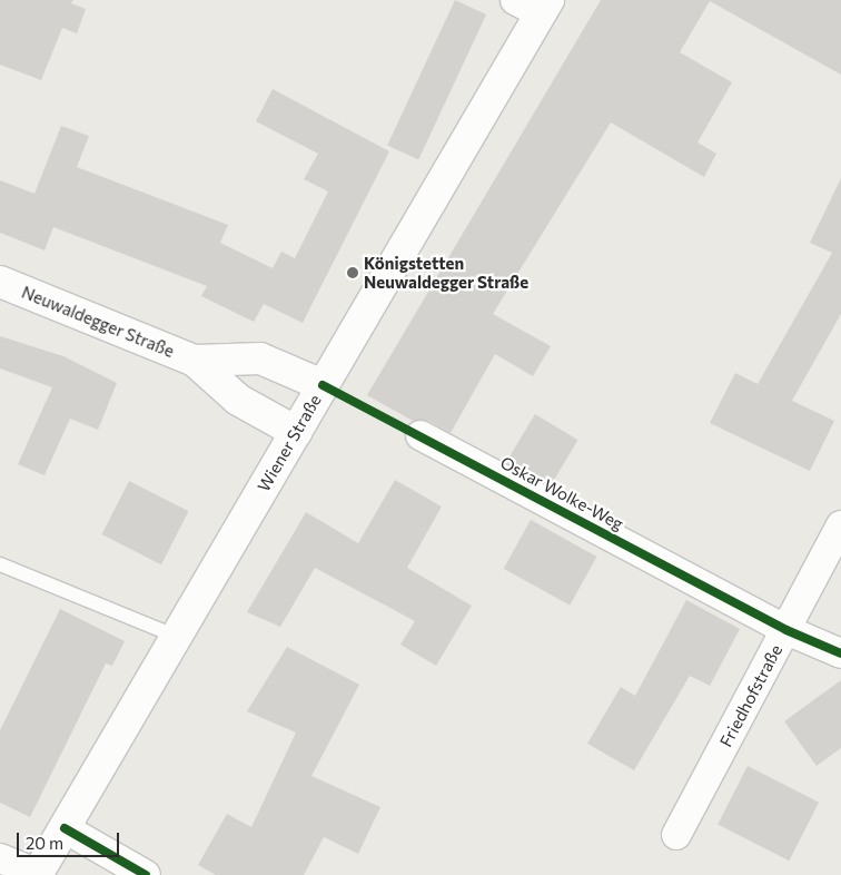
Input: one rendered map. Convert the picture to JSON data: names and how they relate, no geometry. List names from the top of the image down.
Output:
{
  "streets": {
    "main road": ["Neuwaldegger Straße", "Wiener Straße"],
    "street": ["Oskar Wolke-Weg", "Friedhofstraße"]
  },
  "crossings": [
    ["Neuwaldegger Straße", "Wiener Straße"],
    ["Oskar Wolke-Weg", "Friedhofstraße"]
  ],
  "places": ["Königstetten Neuwaldegger Straße"],
  "scale_bar": "20 m"
}
